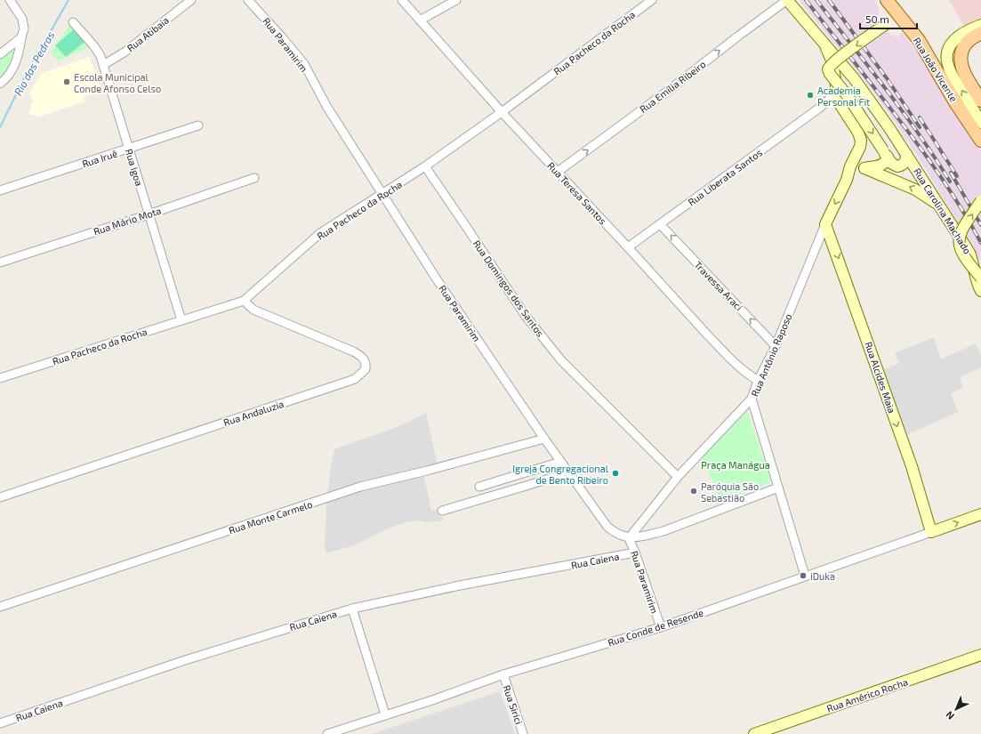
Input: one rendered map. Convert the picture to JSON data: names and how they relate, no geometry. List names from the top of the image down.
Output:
{
  "streets": {
    "main road": [
      "Rua João Vicente",
      "Rua Carolina Machado",
      "Rua Antônio Raposo",
      "Rua Alcides Maia",
      "Rua Conde de Resende",
      "Rua Américo Rocha"
    ],
    "street": [
      "Rua Atibaia",
      "Rua Pacheco da Rocha",
      "Rua Paramirim",
      "Rua Emília Ribeiro",
      "Rua Iruê",
      "Rua Igoa",
      "Rua Liberata Santos",
      "Rua Teresa Santos",
      "Rua Mário Mota",
      "Travessa Araci",
      "Rua Domingos dos Santos",
      "Rua Andaluzia",
      "Rua Monte Carmelo",
      "Rua Caiena",
      "Rua Sirici"
    ]
  },
  "crossings": [
    ["Rua Atibaia", "Rua Igoa"],
    ["Rua Pacheco da Rocha", "Rua Paramirim"],
    ["Rua Pacheco da Rocha", "Rua Igoa"],
    ["Rua Pacheco da Rocha", "Rua Teresa Santos"],
    ["Rua Pacheco da Rocha", "Rua Domingos dos Santos"],
    ["Rua Pacheco da Rocha", "Rua Andaluzia"],
    ["Rua Paramirim", "Rua Monte Carmelo"],
    ["Rua Paramirim", "Rua Caiena"],
    ["Rua Paramirim", "Rua Conde de Resende"],
    ["Rua Emília Ribeiro", "Rua Teresa Santos"],
    ["Rua Emília Ribeiro", "Rua Carolina Machado"],
    ["Rua Iruê", "Rua Igoa"],
    ["Rua Igoa", "Rua Mário Mota"],
    ["Rua Liberata Santos", "Rua Teresa Santos"],
    ["Rua Liberata Santos", "Travessa Araci"],
    ["Rua Liberata Santos", "Rua Antônio Raposo"],
    ["Rua Teresa Santos", "Rua Antônio Raposo"],
    ["Rua Carolina Machado", "Rua Antônio Raposo"],
    ["Travessa Araci", "Rua Antônio Raposo"],
    ["Rua Antônio Raposo", "Rua Alcides Maia"],
    ["Rua Antônio Raposo", "Rua Conde de Resende"],
    ["Rua Alcides Maia", "Rua Conde de Resende"],
    ["Rua Conde de Resende", "Rua Sirici"]
  ],
  "one_way": ["Rua Emília Ribeiro", "Travessa Araci", "Rua Alcides Maia"],
  "water": ["Rio das Pedras"],
  "parks": ["Praça Manágua"],
  "places": [
    "Escola Municipal Conde Afonso Celso",
    "Academia Personal Fit",
    "Igreja Congregacional de Bento Ribeiro",
    "Paróquia São Sebastião",
    "iDuka"
  ],
  "scale_bar": "50 m",
  "north": "bottom left"
}
